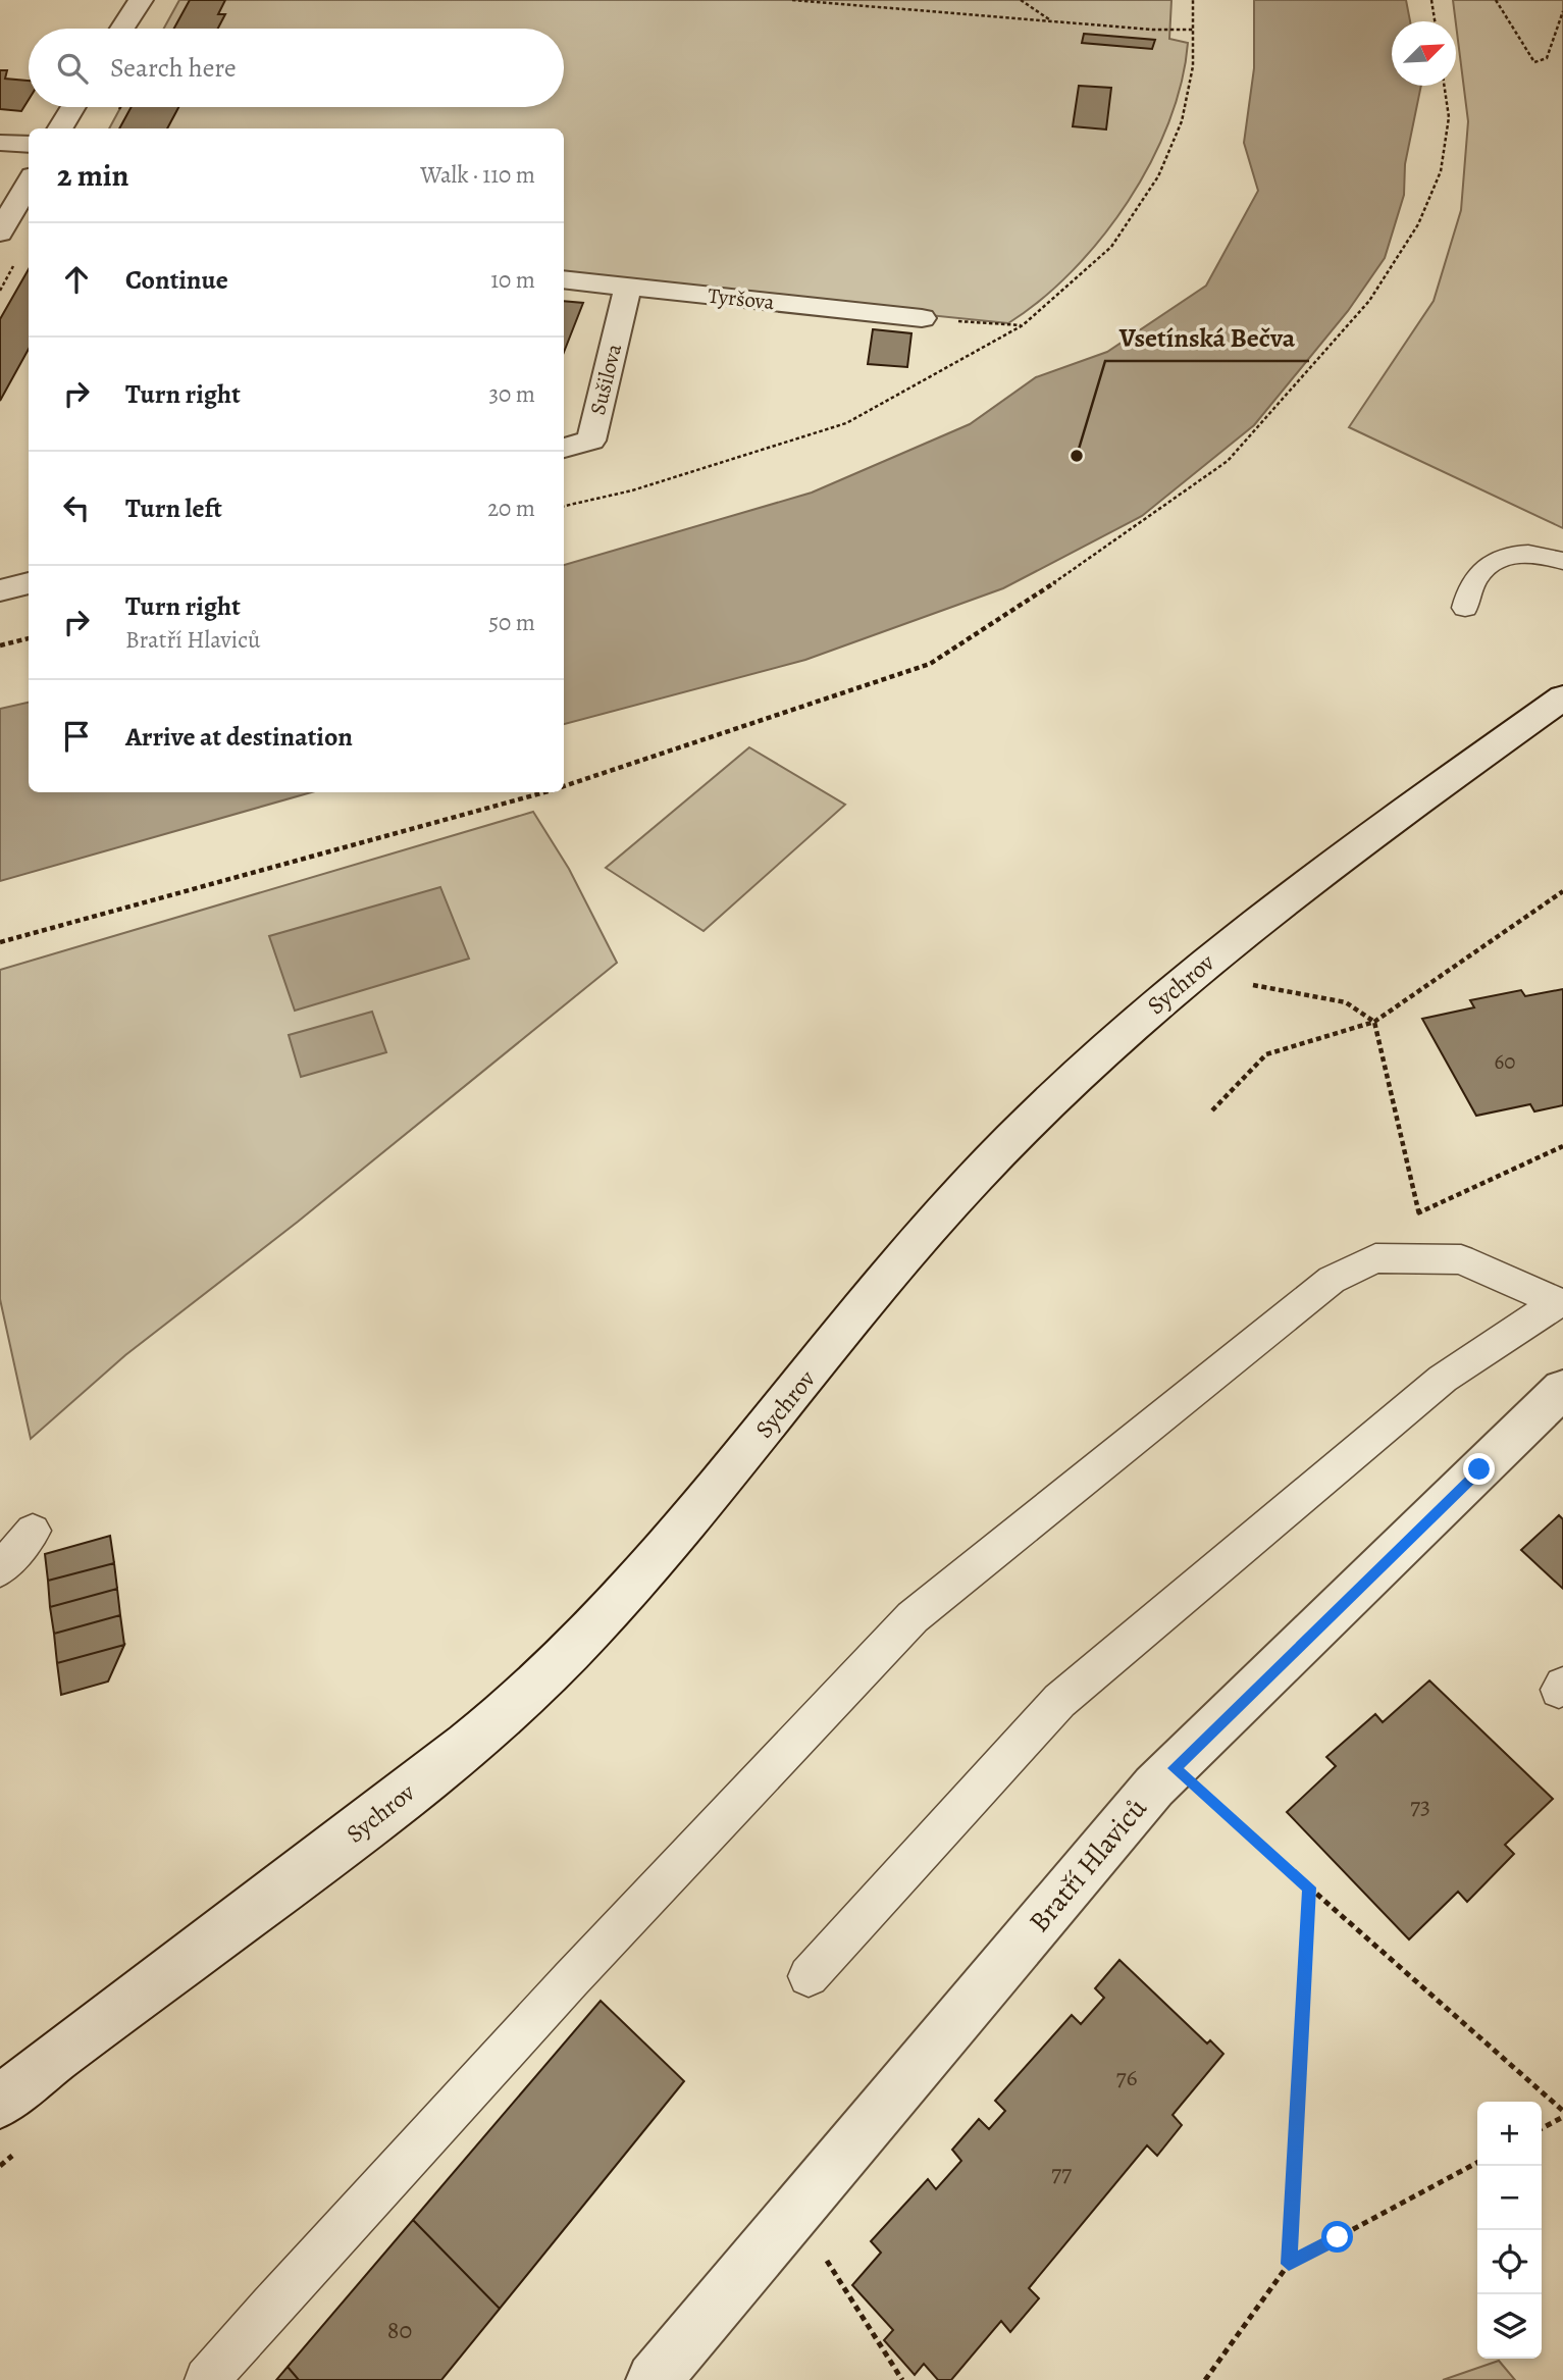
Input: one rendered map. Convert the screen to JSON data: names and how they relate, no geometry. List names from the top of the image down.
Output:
{
  "streets": {
    "street": [
      "Tyršova",
      "Sušilova",
      "Sychrov",
      "Bratří Hlaviců"
    ]
  },
  "crossings": [
    ["Tyršova", "Sušilova"]
  ],
  "places": ["Vsetínská Bečva"],
  "house_numbers": [
    "60",
    "73",
    "76",
    "77",
    "80"
  ],
  "north": "top right",
  "page": {
    "search": "Search here",
    "heading": ["2 min", "Walk · 110 m"],
    "list": [
      ["Continue", "10 m"],
      ["Turn right", "30 m"],
      ["Turn left", "20 m"],
      ["Turn right", "Bratří Hlaviců", "50 m"],
      "Arrive at destination"
    ],
    "map_buttons": ["+", "−"]
  }
}
